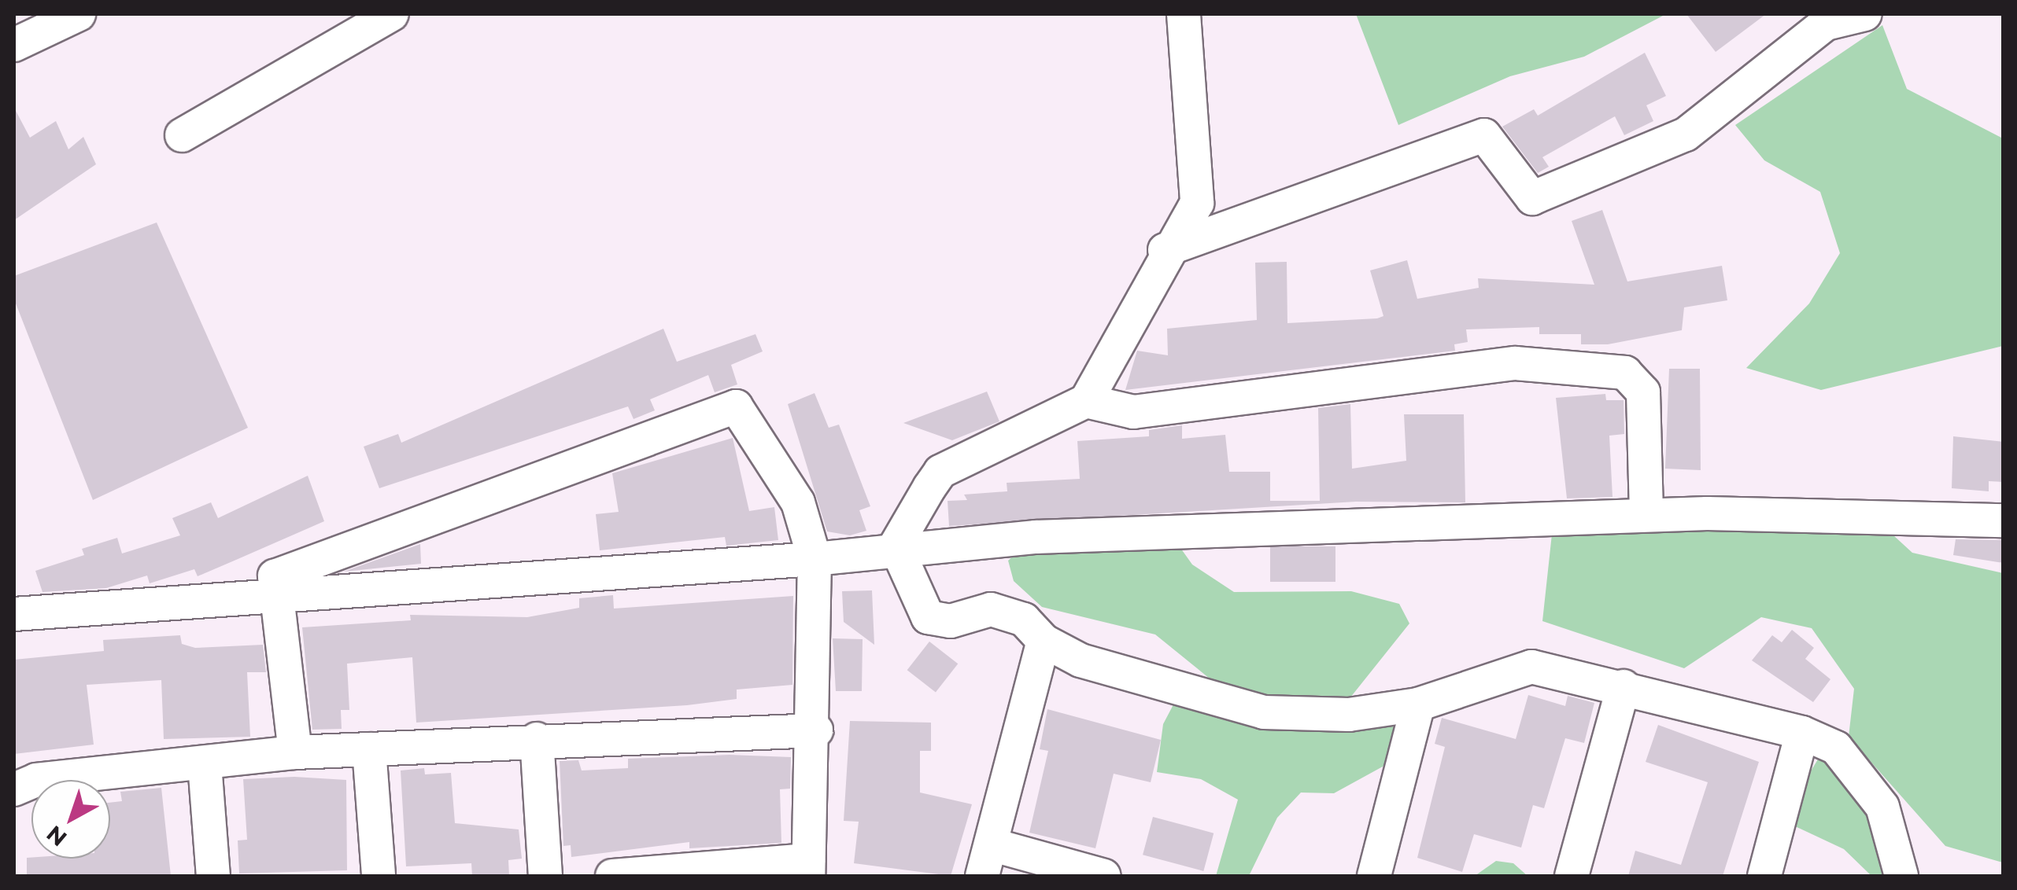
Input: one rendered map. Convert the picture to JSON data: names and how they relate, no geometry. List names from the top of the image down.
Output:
{
  "north": "bottom left"
}
